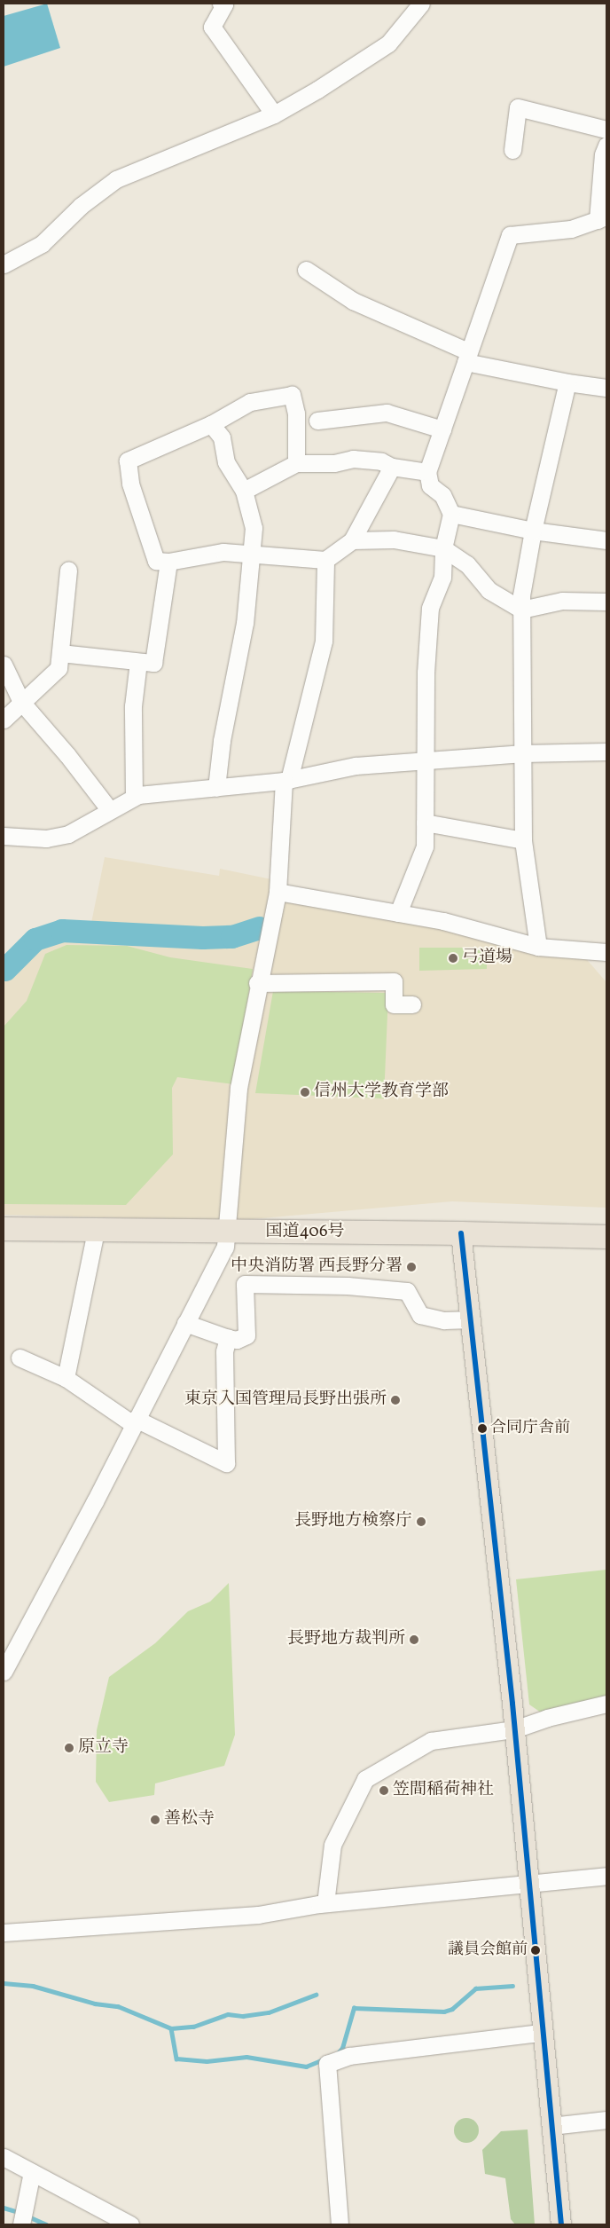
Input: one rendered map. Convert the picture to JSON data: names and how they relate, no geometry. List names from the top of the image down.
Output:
{
  "streets": {
    "highway": ["国道406号"]
  },
  "places": [
    "弓道場",
    "信州大学教育学部",
    "中央消防署 西長野分署",
    "東京入国管理局長野出張所",
    "合同庁舎前",
    "長野地方検察庁",
    "長野地方裁判所",
    "原立寺",
    "笠間稲荷神社",
    "善松寺",
    "議員会館前"
  ]
}
